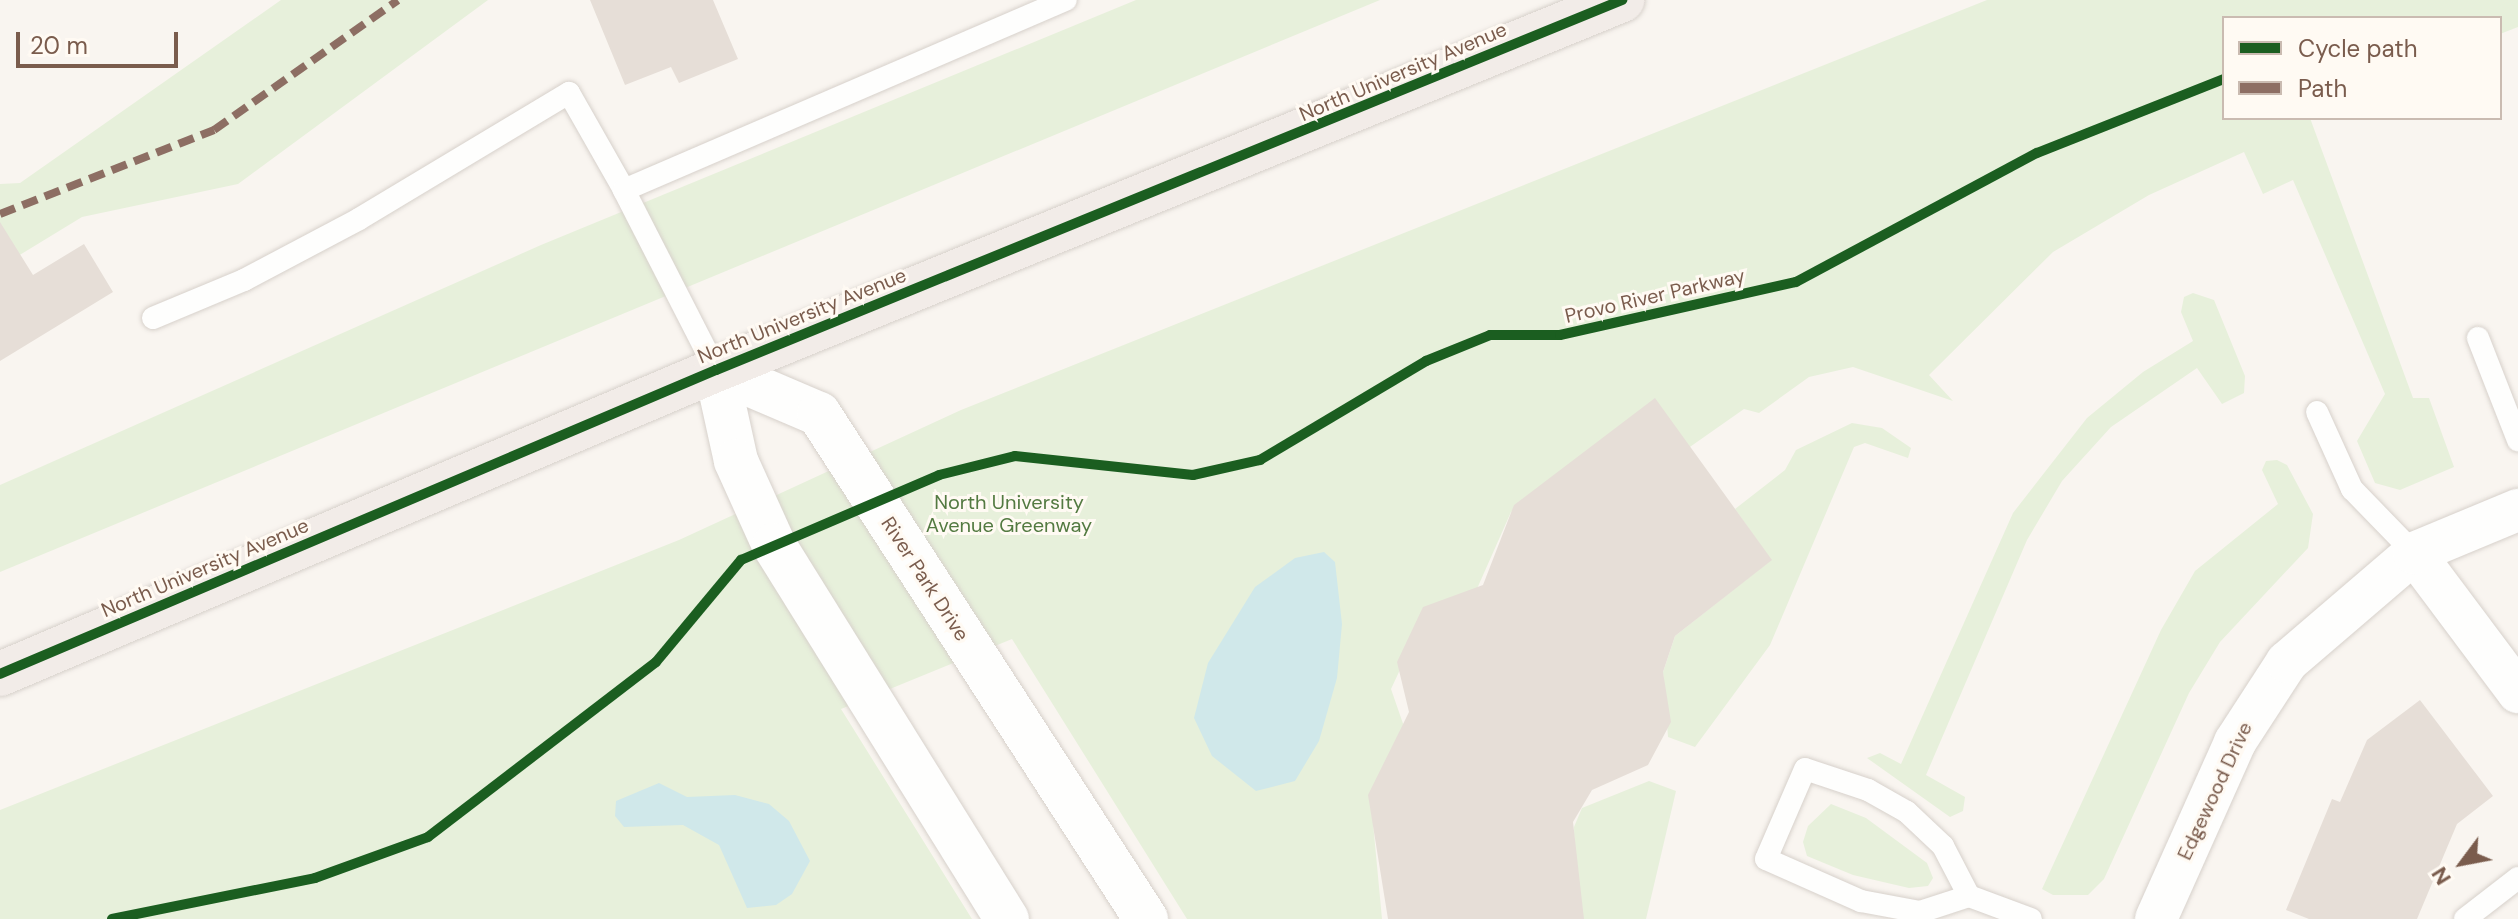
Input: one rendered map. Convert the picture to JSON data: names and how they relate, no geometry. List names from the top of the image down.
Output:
{
  "streets": {
    "highway": ["North University Avenue"],
    "street": ["River Park Drive", "Edgewood Drive"],
    "cycle path": ["Provo River Parkway"]
  },
  "crossings": [
    ["North University Avenue", "River Park Drive"]
  ],
  "parks": ["North University Avenue Greenway"],
  "legend": ["Cycle path", "Path"],
  "scale_bar": "20 m",
  "north": "bottom left"
}
